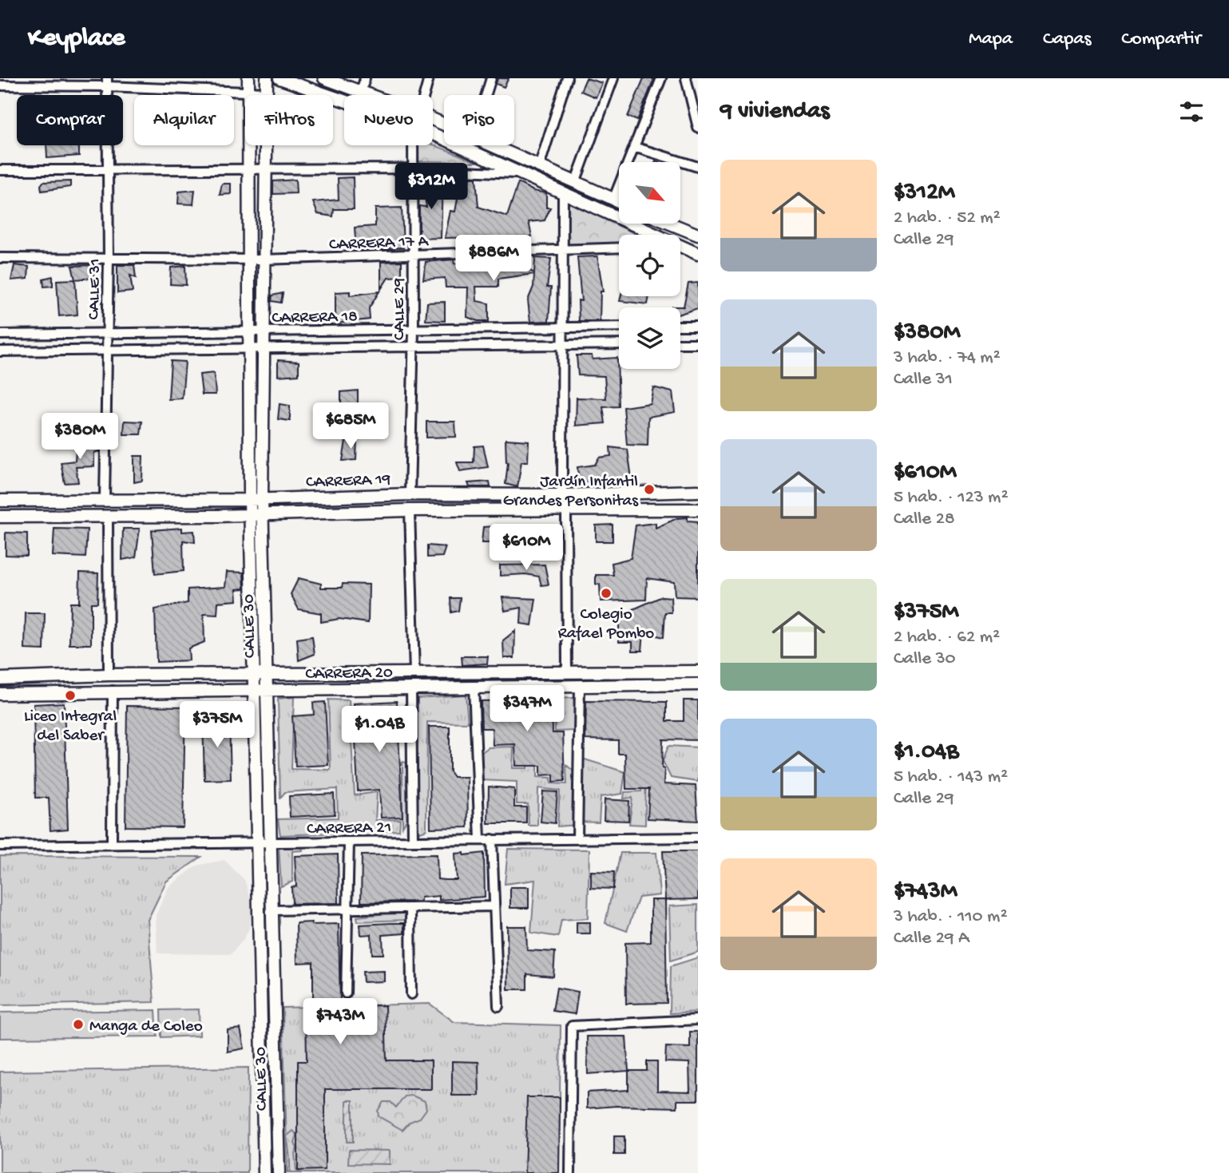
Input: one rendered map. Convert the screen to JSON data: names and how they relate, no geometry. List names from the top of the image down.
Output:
{
  "streets": {
    "main road": ["CARRERA 19", "CALLE 30", "CARRERA 20"],
    "street": [
      "CARRERA 17 A",
      "CALLE 31",
      "CALLE 29",
      "CARRERA 18",
      "CARRERA 21"
    ]
  },
  "crossings": [
    ["CARRERA 17 A", "CALLE 29"],
    ["CARRERA 17 A", "CALLE 30"],
    ["CALLE 31", "CARRERA 18"],
    ["CALLE 31", "CARRERA 19"],
    ["CALLE 29", "CARRERA 18"],
    ["CALLE 29", "CARRERA 19"],
    ["CARRERA 18", "CALLE 30"],
    ["CARRERA 19", "CALLE 30"],
    ["CALLE 30", "CARRERA 20"],
    ["CALLE 30", "CARRERA 21"]
  ],
  "places": [
    "Jardín Infantil Grandes Personitas",
    "Colegio Rafael Pombo",
    "Liceo Integral del Saber",
    "Manga de Coleo"
  ],
  "north": "bottom right",
  "page": {
    "header": "Keyplace",
    "nav": ["Mapa", "Capas", "Compartir"],
    "heading": "9 viviendas",
    "chip": [
      "Comprar",
      "Alquilar",
      "Filtros",
      "Nuevo",
      "Piso"
    ],
    "list": [
      {
        "name": "$312M",
        "note": "2 hab. · 52 m² · Calle 29"
      },
      {
        "name": "$380M",
        "note": "3 hab. · 74 m² · Calle 31"
      },
      {
        "name": "$610M",
        "note": "5 hab. · 123 m² · Calle 28"
      },
      {
        "name": "$375M",
        "note": "2 hab. · 62 m² · Calle 30"
      },
      {
        "name": "$1.04B",
        "note": "5 hab. · 143 m² · Calle 29"
      },
      {
        "name": "$743M",
        "note": "3 hab. · 110 m² · Calle 29 A"
      }
    ],
    "price": [
      "$312M",
      "$886M",
      "$685M",
      "$380M",
      "$610M",
      "$347M",
      "$375M",
      "$1.04B",
      "$743M"
    ]
  }
}
